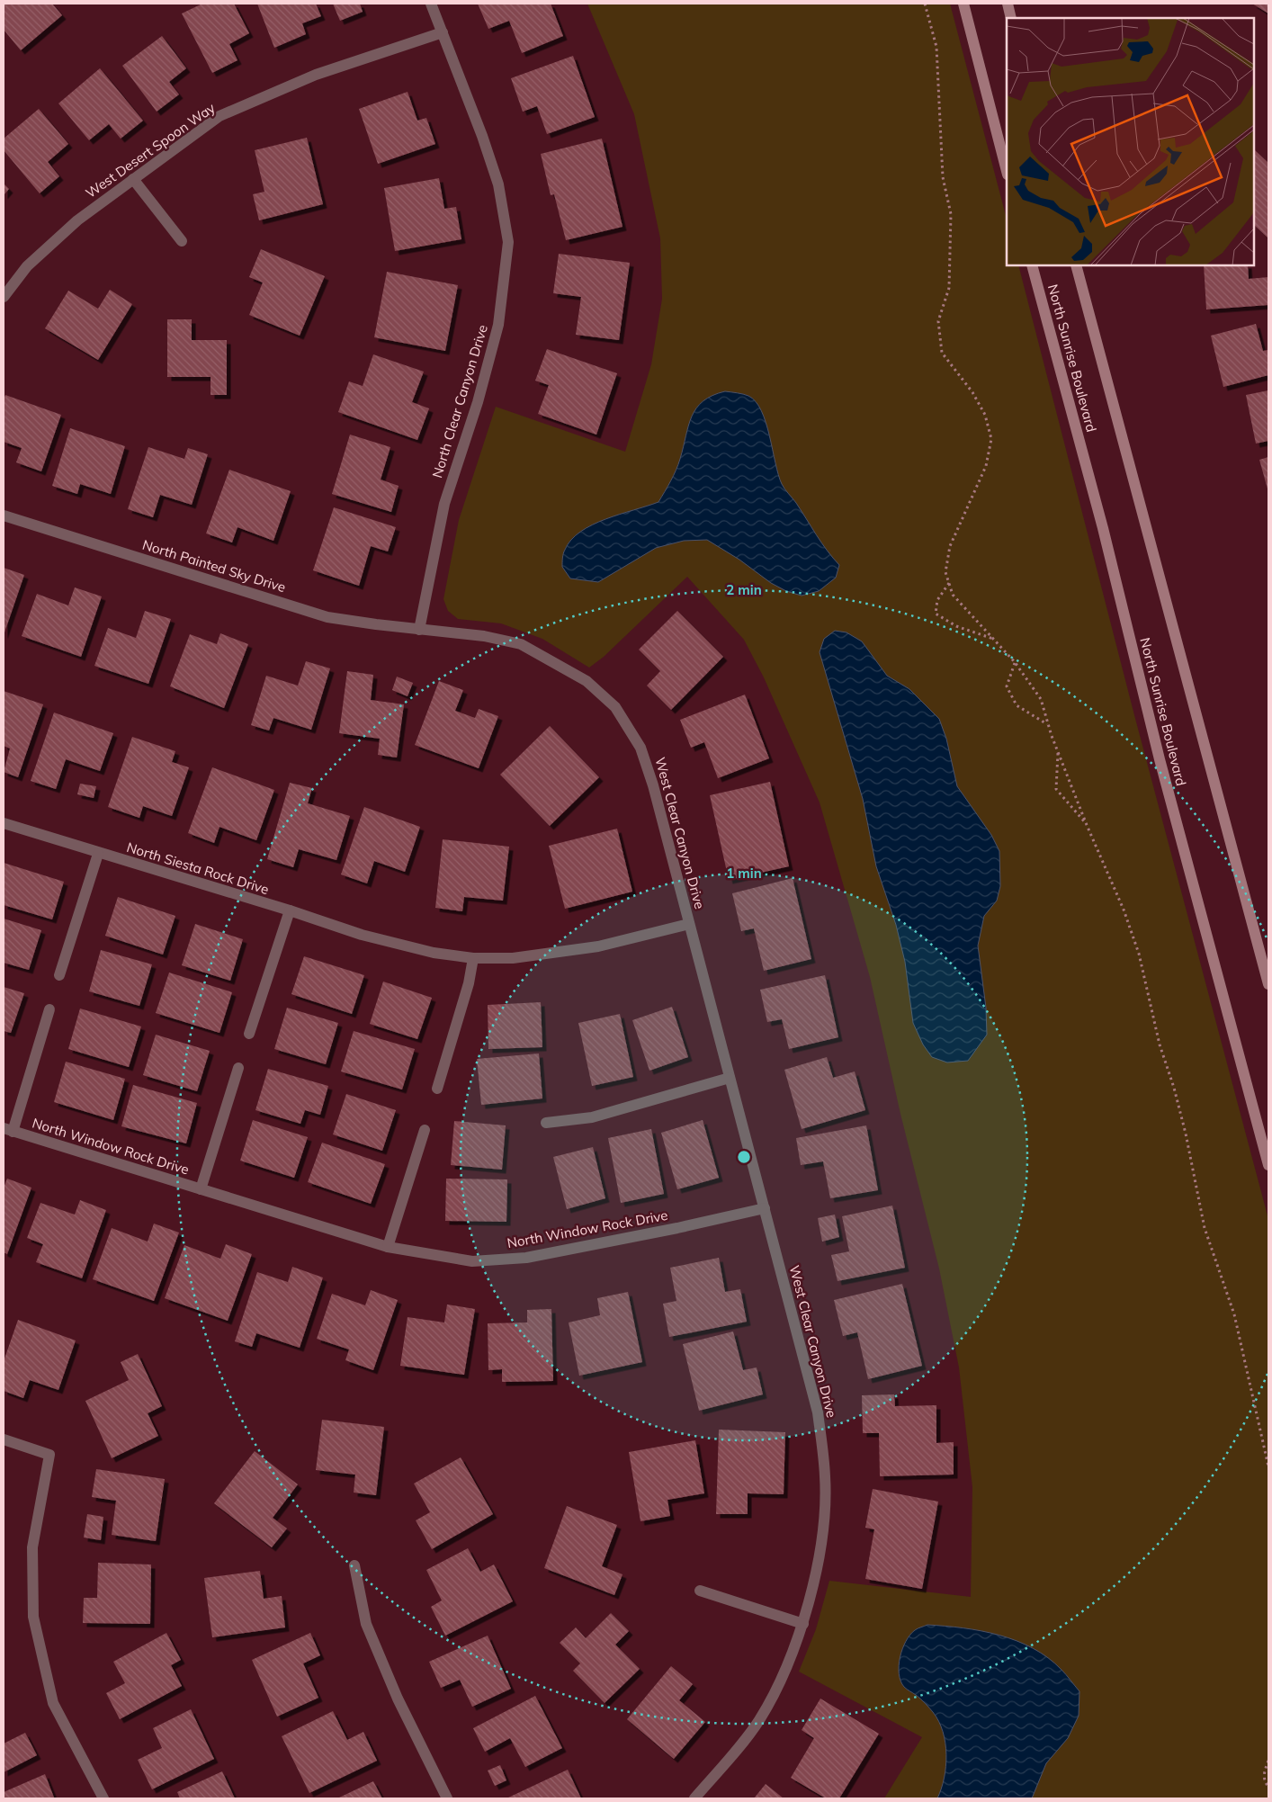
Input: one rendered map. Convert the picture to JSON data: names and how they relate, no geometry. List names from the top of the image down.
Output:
{
  "streets": {
    "street": [
      "West Desert Spoon Way",
      "North Sunrise Boulevard",
      "North Clear Canyon Drive",
      "North Painted Sky Drive",
      "West Clear Canyon Drive",
      "North Siesta Rock Drive",
      "North Window Rock Drive"
    ]
  },
  "crossings": [
    ["West Desert Spoon Way", "North Clear Canyon Drive"],
    ["North Clear Canyon Drive", "North Painted Sky Drive"],
    ["North Clear Canyon Drive", "West Clear Canyon Drive"],
    ["North Painted Sky Drive", "West Clear Canyon Drive"],
    ["West Clear Canyon Drive", "North Siesta Rock Drive"],
    ["West Clear Canyon Drive", "North Window Rock Drive"]
  ],
  "rings": ["2 min", "1 min"]
}
